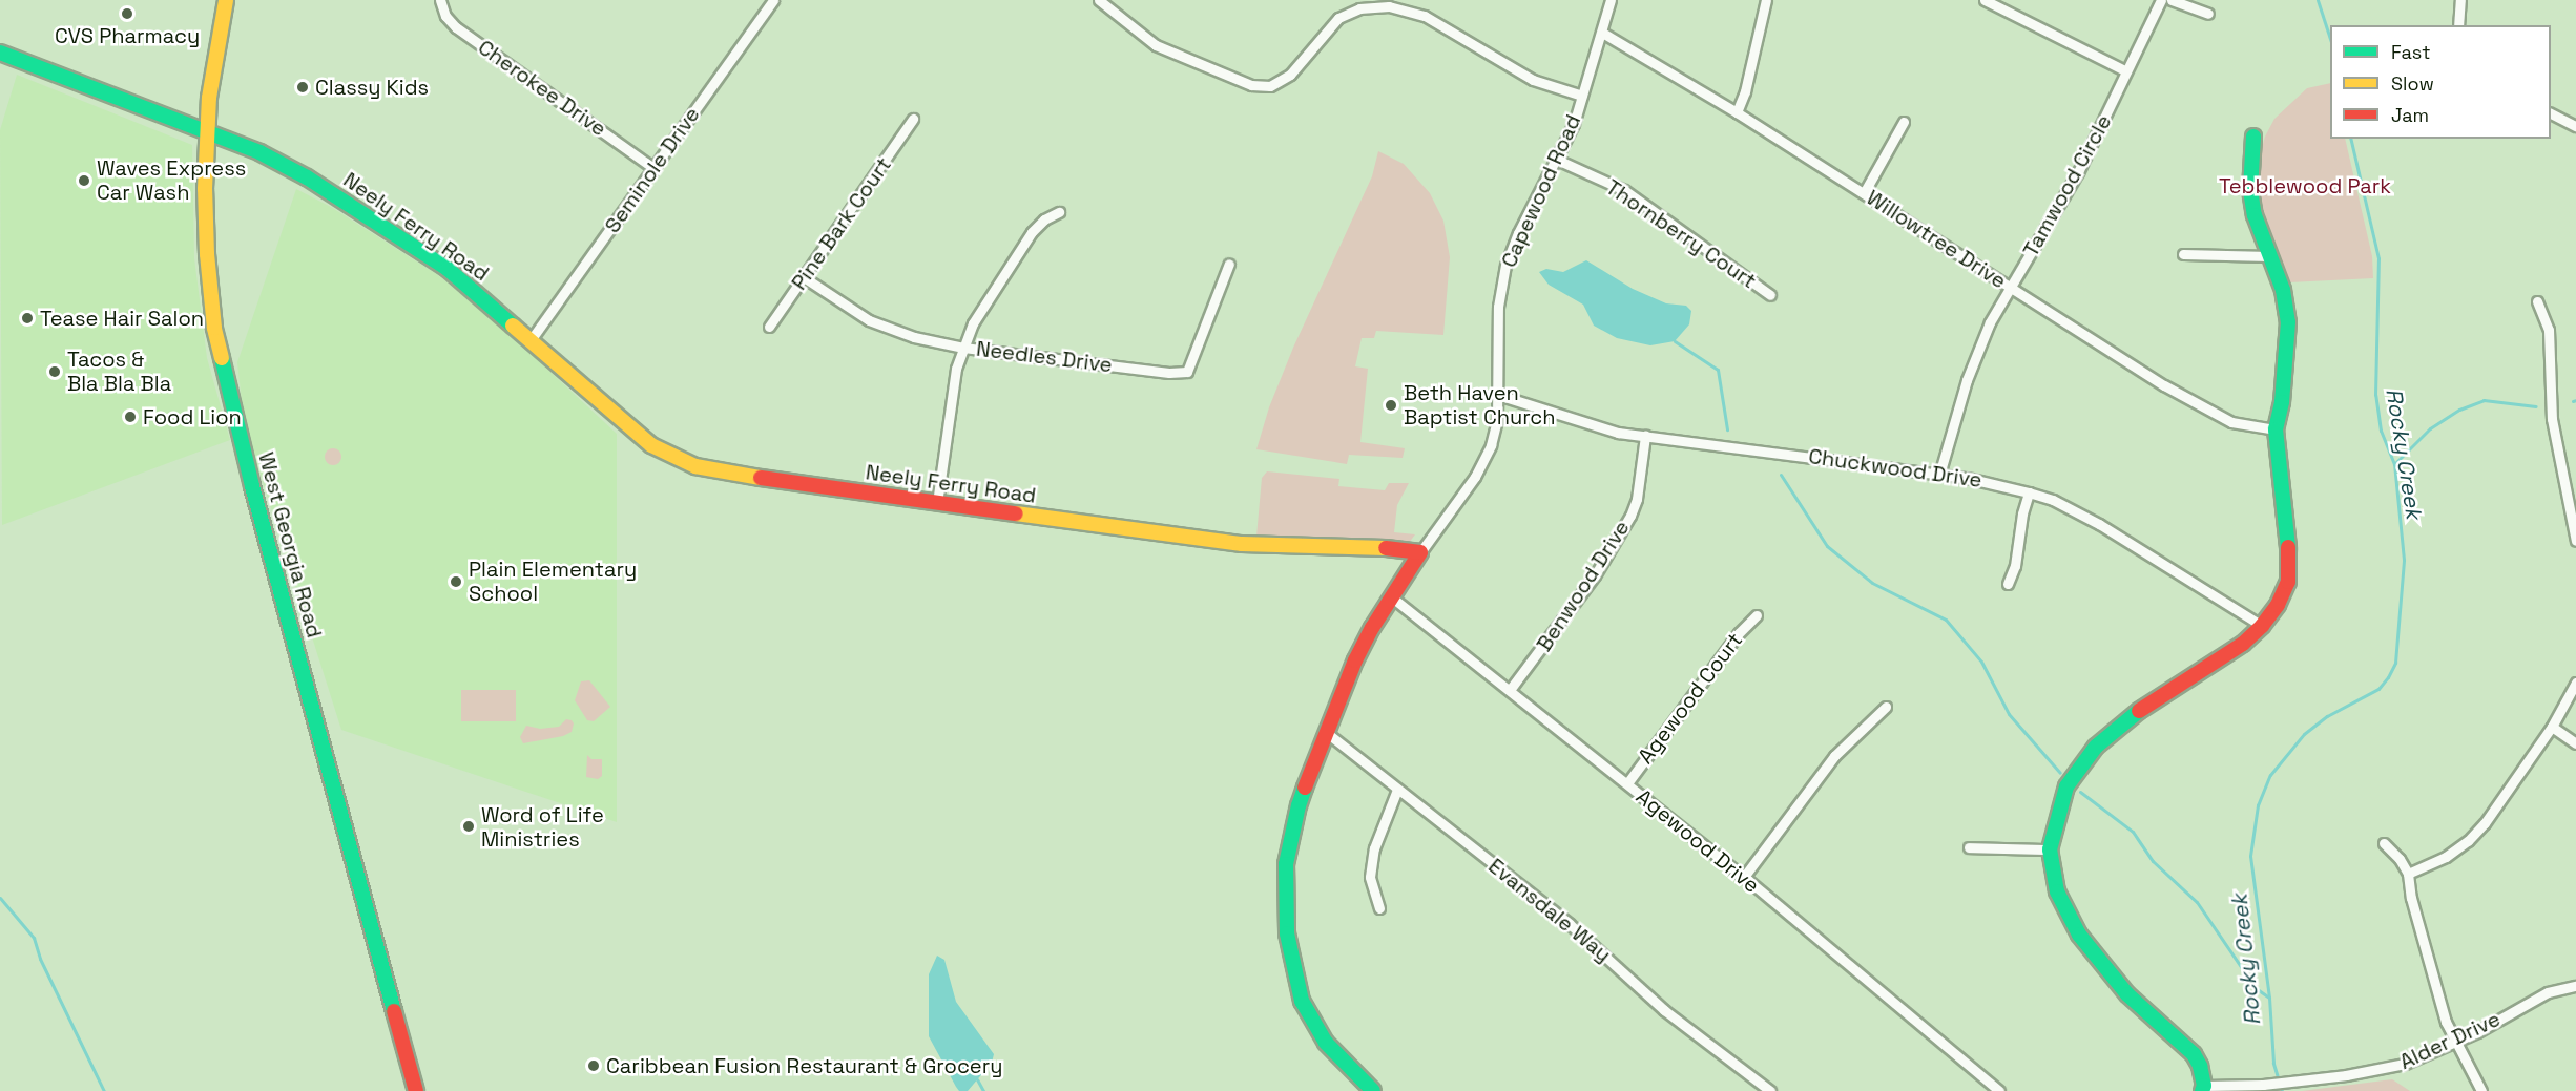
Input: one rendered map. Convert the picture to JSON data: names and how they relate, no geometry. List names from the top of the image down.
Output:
{
  "streets": {
    "street": [
      "Cherokee Drive",
      "Seminole Drive",
      "Tamwood Circle",
      "Capewood Road",
      "Pine Bark Court",
      "Neely Ferry Road",
      "Thornberry Court",
      "Willowtree Drive",
      "Needles Drive",
      "Chuckwood Drive",
      "West Georgia Road",
      "Benwood Drive",
      "Agewood Court",
      "Agewood Drive",
      "Evansdale Way",
      "Alder Drive"
    ]
  },
  "crossings": [
    ["Cherokee Drive", "Seminole Drive"],
    ["Seminole Drive", "Neely Ferry Road"],
    ["Tamwood Circle", "Willowtree Drive"],
    ["Tamwood Circle", "Chuckwood Drive"],
    ["Capewood Road", "Neely Ferry Road"],
    ["Capewood Road", "Thornberry Court"],
    ["Capewood Road", "Willowtree Drive"],
    ["Capewood Road", "Chuckwood Drive"],
    ["Pine Bark Court", "Needles Drive"],
    ["Neely Ferry Road", "West Georgia Road"],
    ["Chuckwood Drive", "Benwood Drive"],
    ["Benwood Drive", "Agewood Drive"],
    ["Agewood Court", "Agewood Drive"]
  ],
  "water": ["Rocky Creek"],
  "parks": ["Tebblewood Park"],
  "places": [
    "CVS Pharmacy",
    "Classy Kids",
    "Waves Express Car Wash",
    "Tease Hair Salon",
    "Tacos & Bla Bla Bla",
    "Beth Haven Baptist Church",
    "Food Lion",
    "Plain Elementary School",
    "Word of Life Ministries",
    "Caribbean Fusion Restaurant & Grocery"
  ],
  "legend": ["Fast", "Slow", "Jam"]
}
